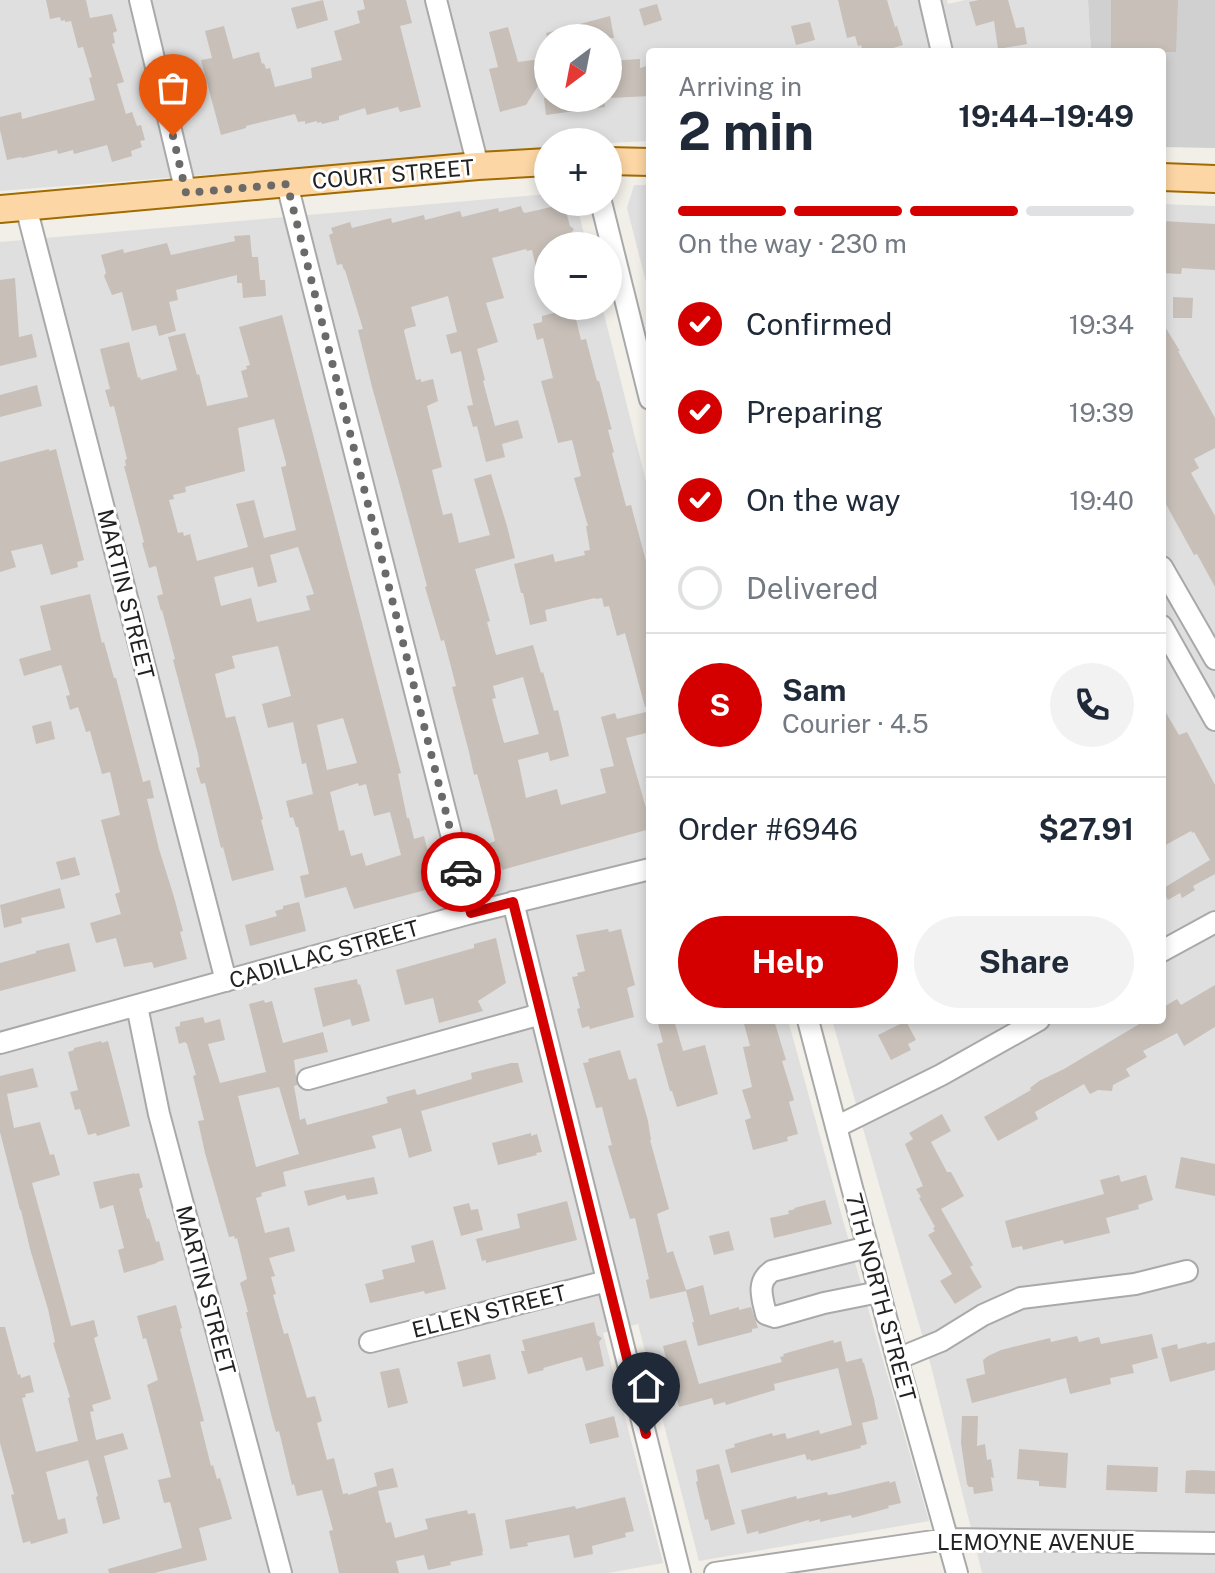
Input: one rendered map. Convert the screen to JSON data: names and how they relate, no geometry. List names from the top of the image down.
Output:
{
  "streets": {
    "main road": ["COURT STREET"],
    "street": [
      "MARTIN STREET",
      "CADILLAC STREET",
      "7TH NORTH STREET",
      "ELLEN STREET",
      "LEMOYNE AVENUE"
    ]
  },
  "crossings": [
    ["COURT STREET", "MARTIN STREET"],
    ["MARTIN STREET", "CADILLAC STREET"],
    ["7TH NORTH STREET", "LEMOYNE AVENUE"]
  ],
  "north": "bottom left",
  "page": {
    "map_buttons": ["+", "−"],
    "heading": ["2 min", "Arriving in", "19:44–19:49"],
    "panel": [
      "Sam",
      "Courier · 4.5",
      "Order #6946",
      "$27.91"
    ],
    "bar": "On the way · 230 m",
    "list": [
      ["Confirmed", "19:34"],
      ["Preparing", "19:39"],
      ["On the way", "19:40"],
      "Delivered"
    ],
    "round": "S",
    "buttons": ["Help", "Share"]
  }
}
